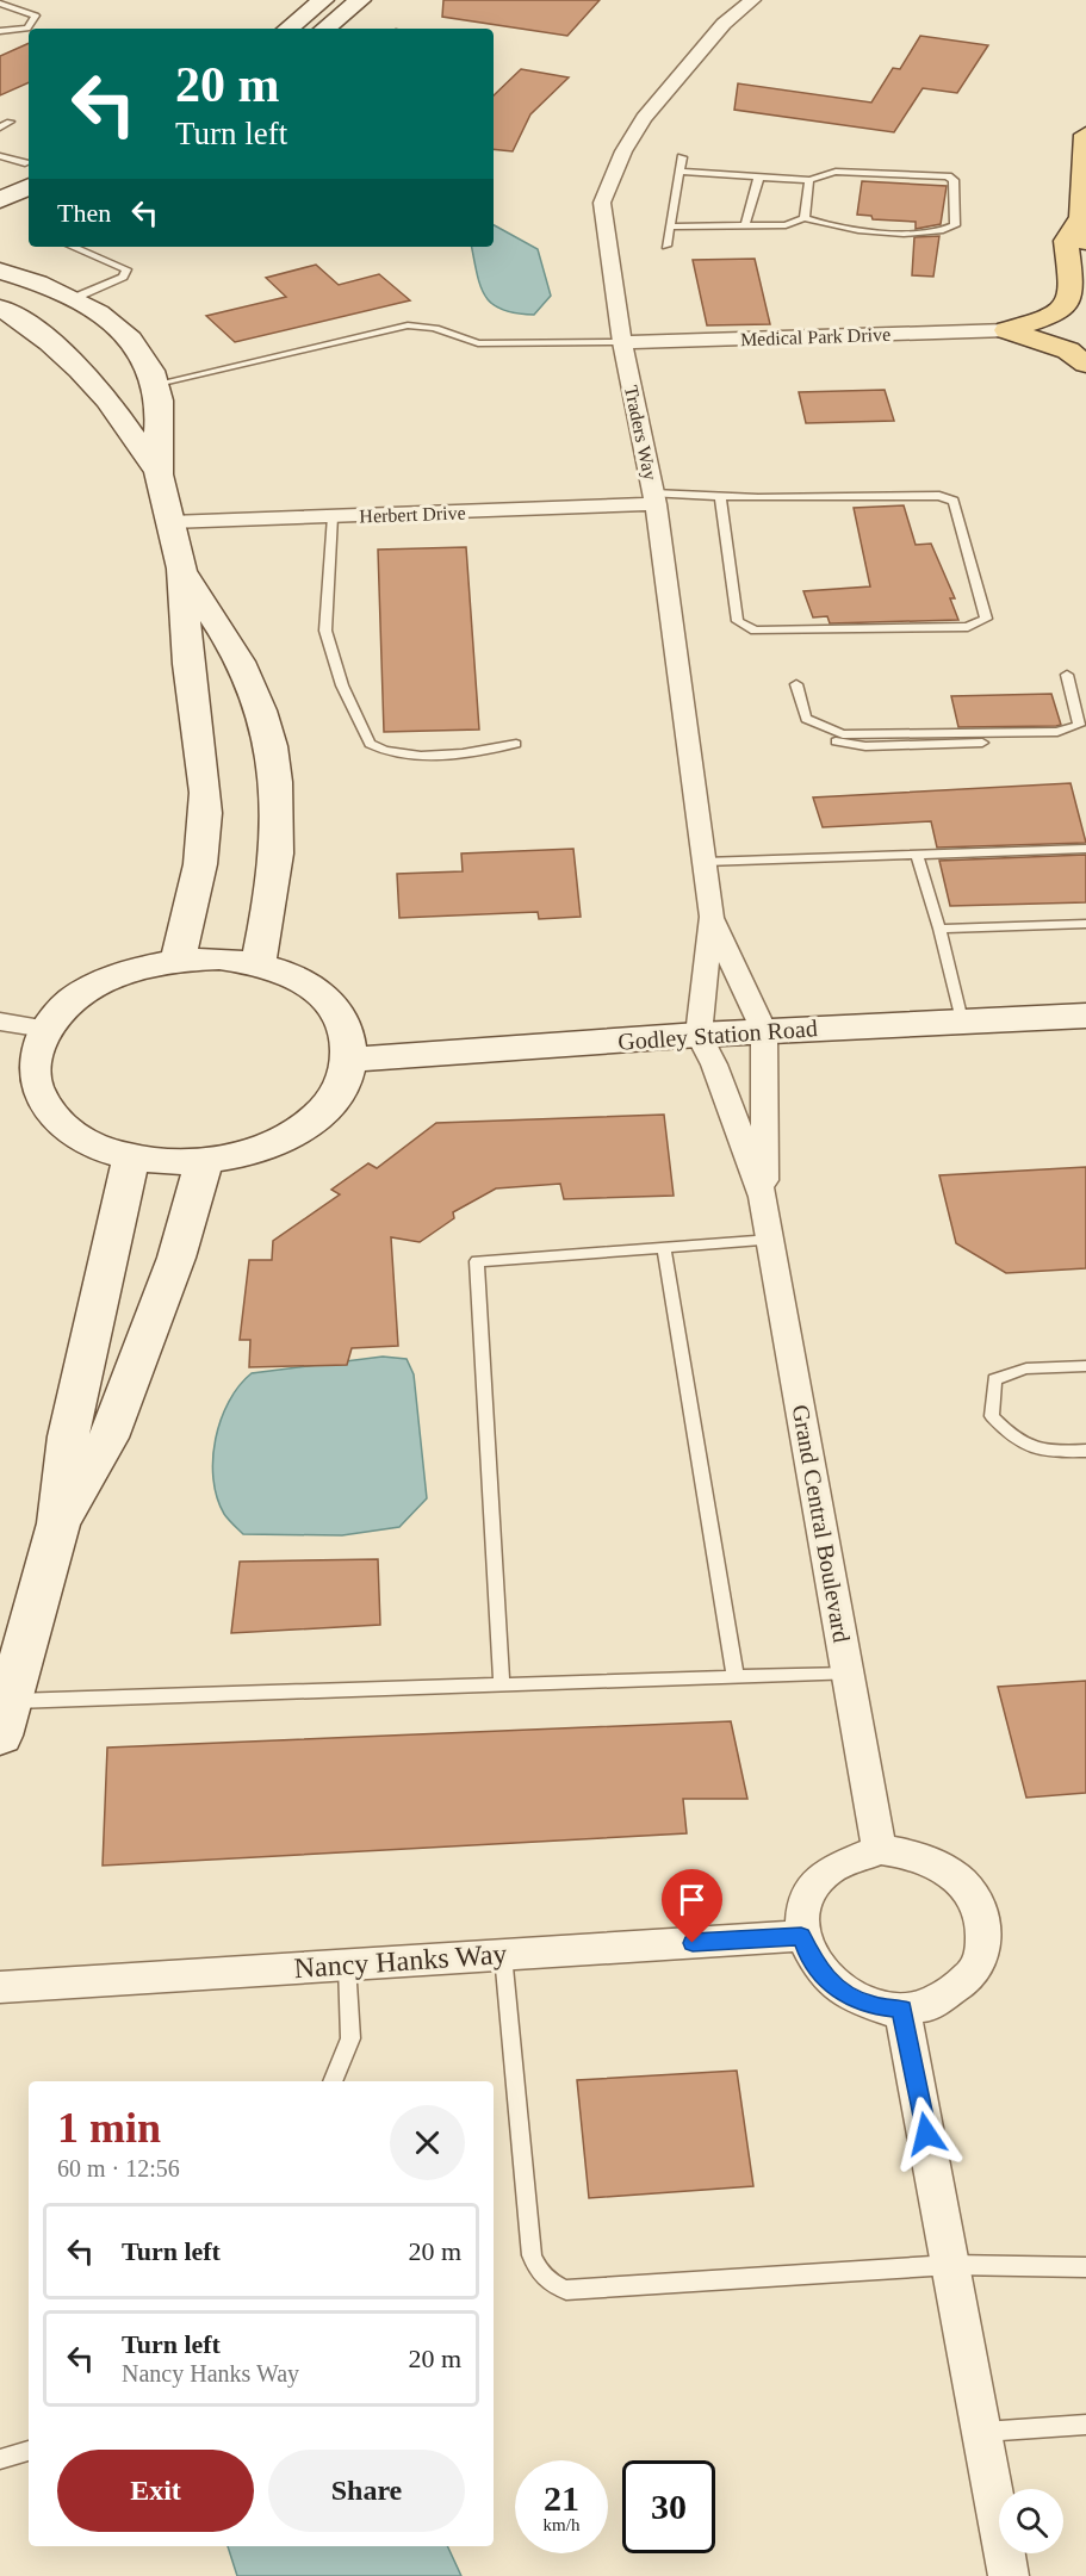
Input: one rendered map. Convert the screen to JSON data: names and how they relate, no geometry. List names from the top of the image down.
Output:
{
  "streets": {
    "street": [
      "Medical Park Drive",
      "Traders Way",
      "Herbert Drive",
      "Godley Station Road",
      "Grand Central Boulevard",
      "Nancy Hanks Way"
    ]
  },
  "crossings": [
    ["Medical Park Drive", "Traders Way"],
    ["Traders Way", "Herbert Drive"],
    ["Traders Way", "Godley Station Road"],
    ["Traders Way", "Grand Central Boulevard"],
    ["Godley Station Road", "Grand Central Boulevard"],
    ["Grand Central Boulevard", "Nancy Hanks Way"]
  ],
  "page": {
    "turn": ["20 m", "Turn left"],
    "then": "Then",
    "heading": ["1 min", "60 m · 12:56"],
    "list": [
      {
        "name": "Turn left",
        "value": "20 m"
      },
      {
        "name": "Turn left",
        "note": "Nancy Hanks Way",
        "value": "20 m"
      }
    ],
    "buttons": ["Exit", "Share"],
    "speed": "21 km/h",
    "limit": "30"
  }
}
